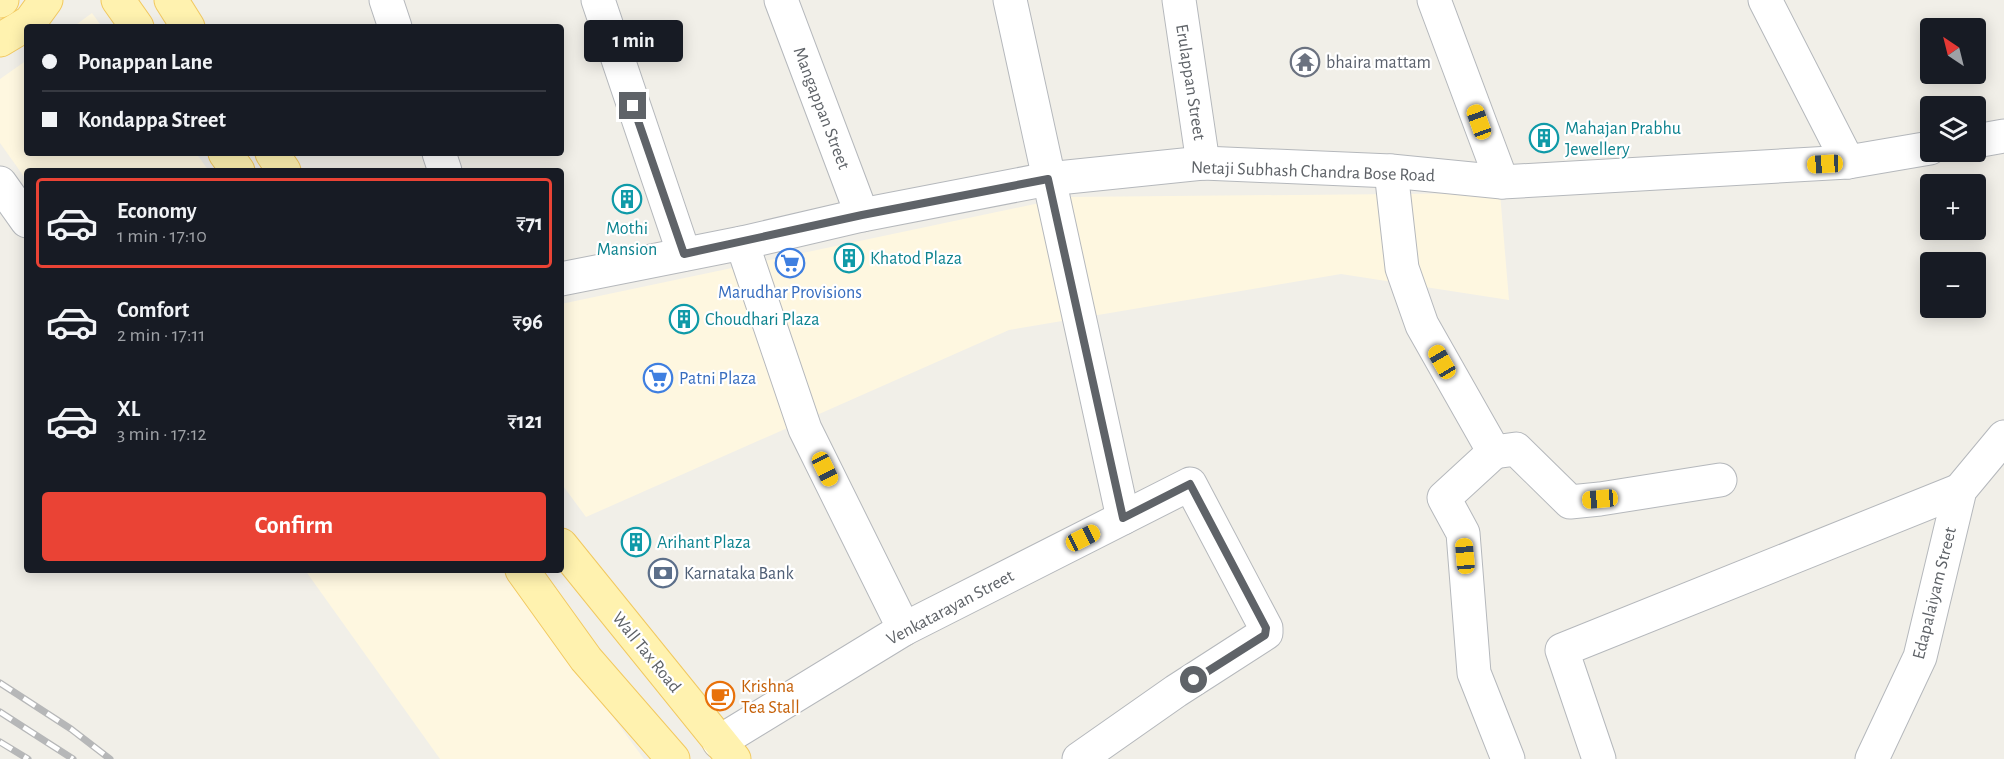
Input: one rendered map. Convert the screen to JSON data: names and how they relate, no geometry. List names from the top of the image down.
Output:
{
  "streets": {
    "main road": ["Wall Tax Road"],
    "street": [
      "Erulappan Street",
      "Mangappan Street",
      "Netaji Subhash Chandra Bose Road",
      "Edapalaiyam Street",
      "Venkatarayan Street"
    ]
  },
  "crossings": [
    ["Erulappan Street", "Netaji Subhash Chandra Bose Road"],
    ["Mangappan Street", "Netaji Subhash Chandra Bose Road"],
    ["Venkatarayan Street", "Wall Tax Road"]
  ],
  "places": {
    "temple": ["bhaira mattam"],
    "building": [
      "Mahajan Prabhu Jewellery",
      "Mothi Mansion",
      "Khatod Plaza",
      "Choudhari Plaza",
      "Arihant Plaza"
    ],
    "supermarket": ["Marudhar Provisions", "Patni Plaza"],
    "bank": ["Karnataka Bank"],
    "cafe": ["Krishna Tea Stall"]
  },
  "north": "top left",
  "page": {
    "map_buttons": ["+", "−"],
    "bubble": "1 min",
    "banner": ["Ponappan Lane", "Kondappa Street"],
    "list": [
      {
        "name": "Economy",
        "note": "1 min · 17:10",
        "value": "₹71"
      },
      {
        "name": "Comfort",
        "note": "2 min · 17:11",
        "value": "₹96"
      },
      {
        "name": "XL",
        "note": "3 min · 17:12",
        "value": "₹121"
      }
    ],
    "buttons": "Confirm"
  }
}
